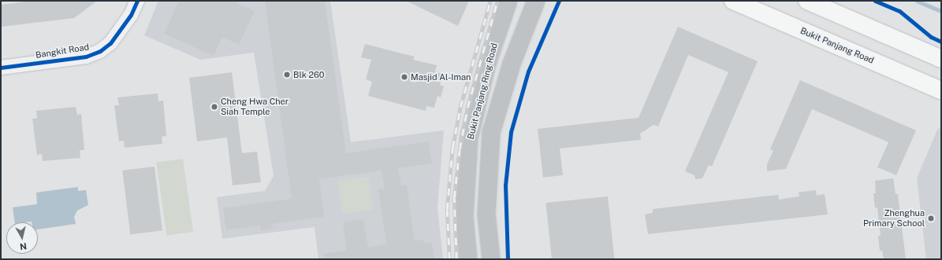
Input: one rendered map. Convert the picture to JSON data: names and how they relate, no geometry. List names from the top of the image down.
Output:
{
  "streets": {
    "main road": ["Bukit Panjang Road", "Bukit Panjang Ring Road"],
    "street": ["Bangkit Road"]
  },
  "places": [
    "Blk 260",
    "Masjid Al-Iman",
    "Cheng Hwa Cher Siah Temple",
    "Zhenghua Primary School"
  ],
  "north": "bottom"
}
